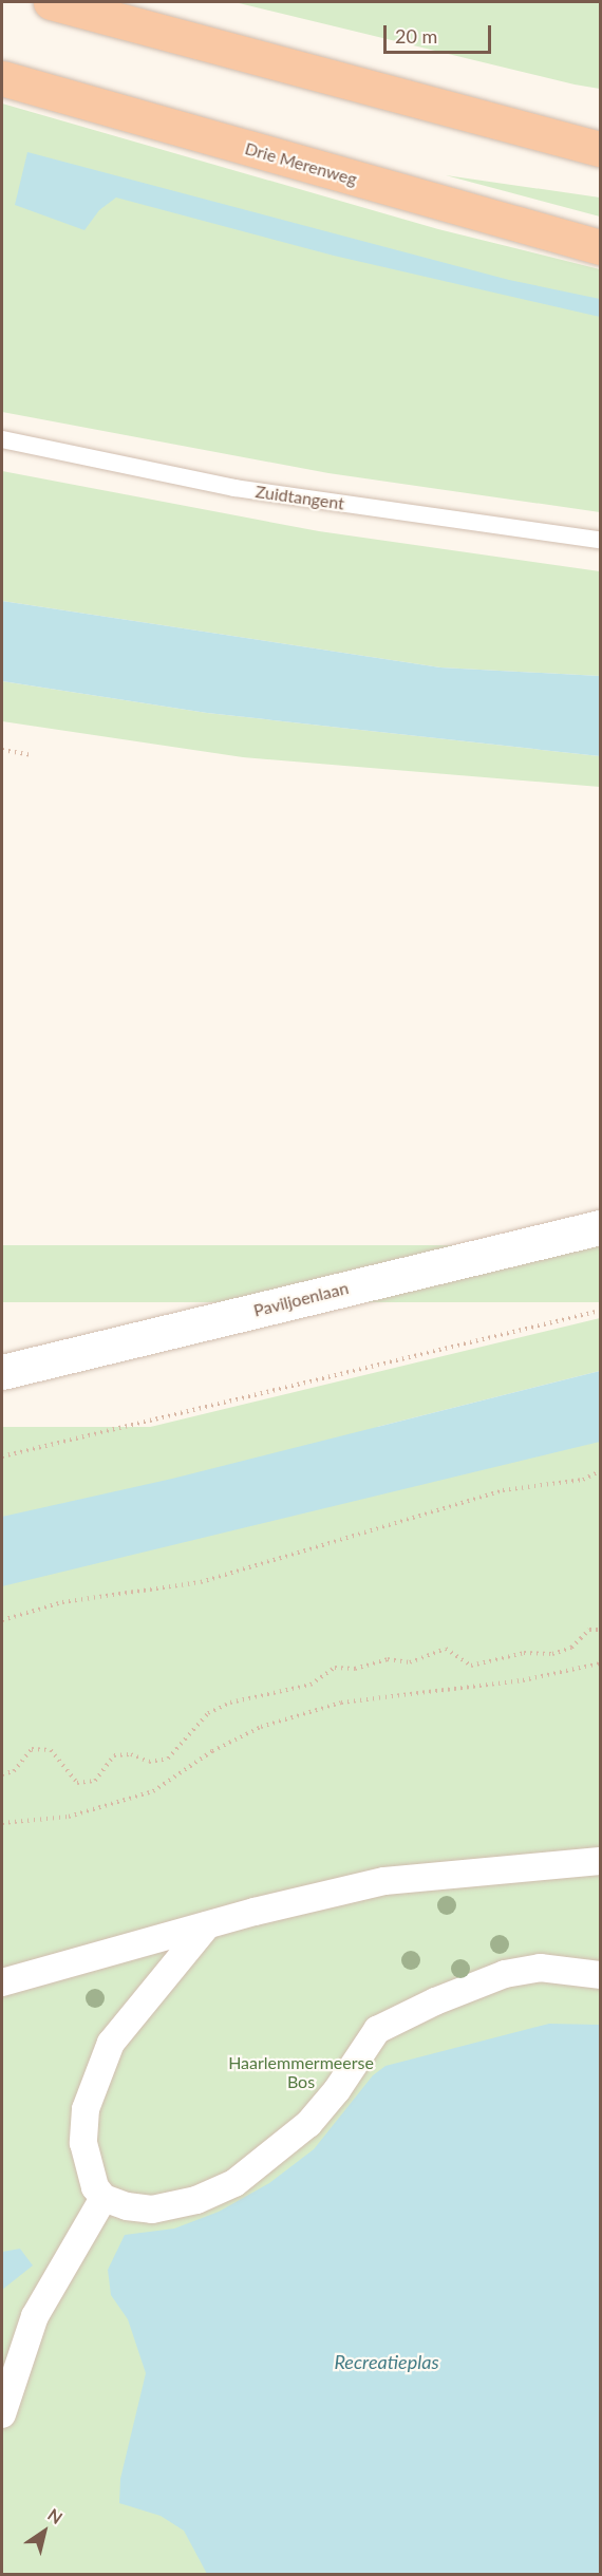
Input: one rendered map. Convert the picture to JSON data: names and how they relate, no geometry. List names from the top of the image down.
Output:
{
  "streets": {
    "highway": ["Drie Merenweg"],
    "street": ["Paviljoenlaan"],
    "lane": ["Zuidtangent"]
  },
  "water": ["Recreatieplas"],
  "parks": ["Haarlemmermeerse Bos"],
  "scale_bar": "20 m",
  "north": "top right"
}
